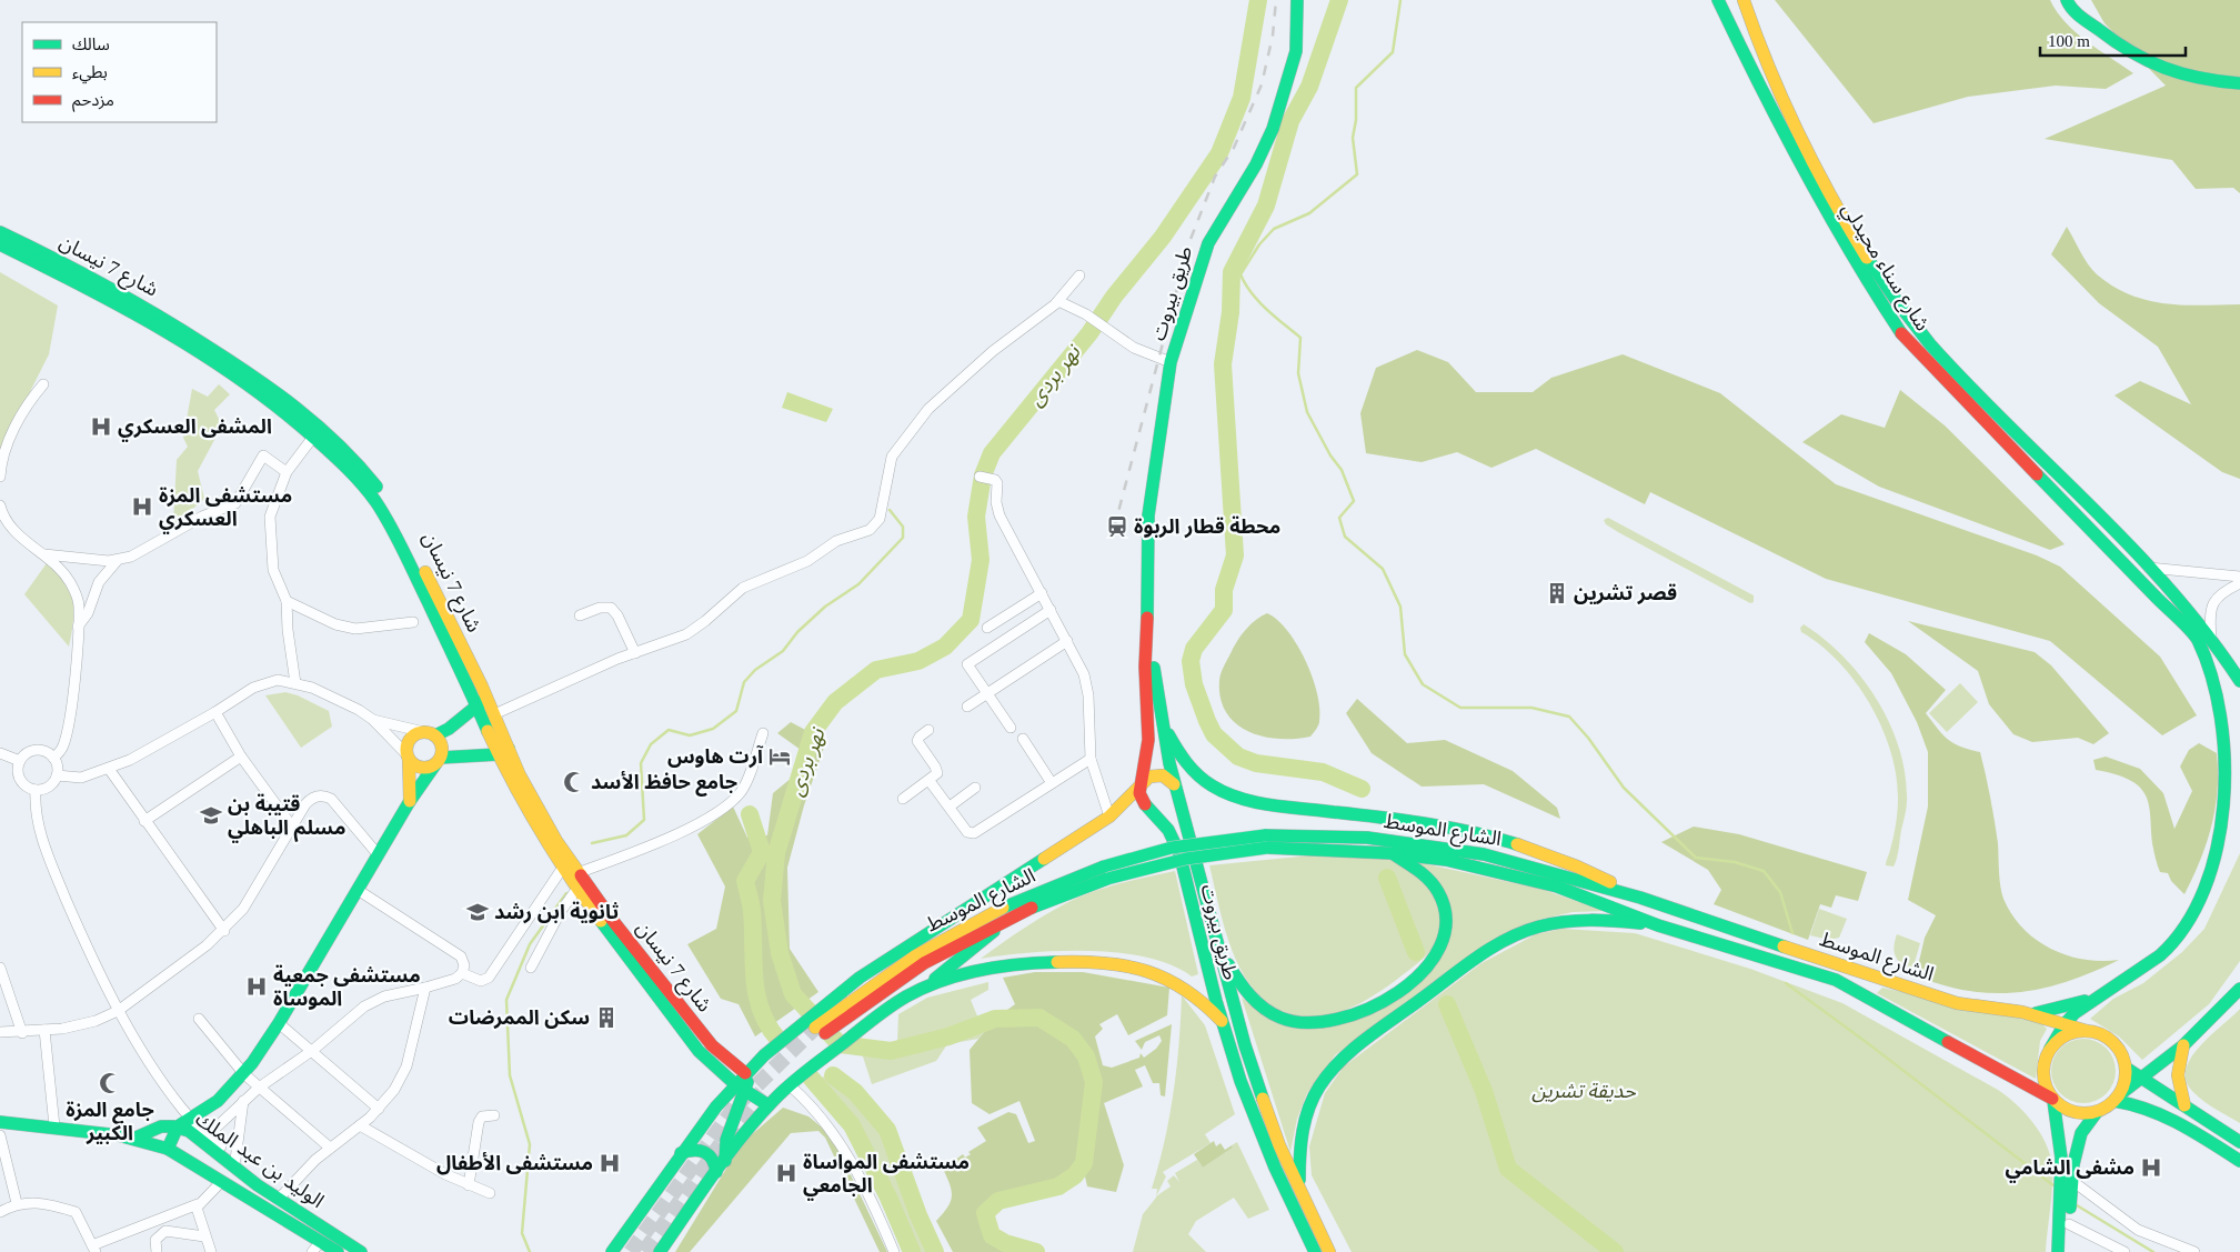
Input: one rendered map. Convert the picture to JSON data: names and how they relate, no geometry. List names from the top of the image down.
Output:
{
  "streets": {
    "main road": [
      "شارع 7 نيسان",
      "شارع سناء محيدلي",
      "طريق بيروت",
      "الشارع الموسط",
      "الوليد بن عبد الملك"
    ]
  },
  "crossings": [
    ["شارع 7 نيسان", "الشارع الموسط"],
    ["طريق بيروت", "الشارع الموسط"]
  ],
  "water": ["نهر بردى"],
  "parks": ["حديقة تشرين"],
  "places": {
    "hospital": [
      "المشفى العسكري",
      "مستشفى المزة العسكري",
      "مستشفى جمعية الموساة",
      "مستشفى الأطفال",
      "مشفى الشامي",
      "مستشفى المواساة الجامعي"
    ],
    "station": ["محطة قطار الربوة"],
    "building": ["قصر تشرين", "سكن الممرضات"],
    "hotel": ["آرت هاوس"],
    "mosque": ["جامع حافظ الأسد", "جامع المزة الكبير"],
    "school or university": ["قتيبة بن مسلم الباهلي", "ثانوية ابن رشد"]
  },
  "legend": ["سالك", "بطيء", "مزدحم"],
  "scale_bar": "100 m"
}
